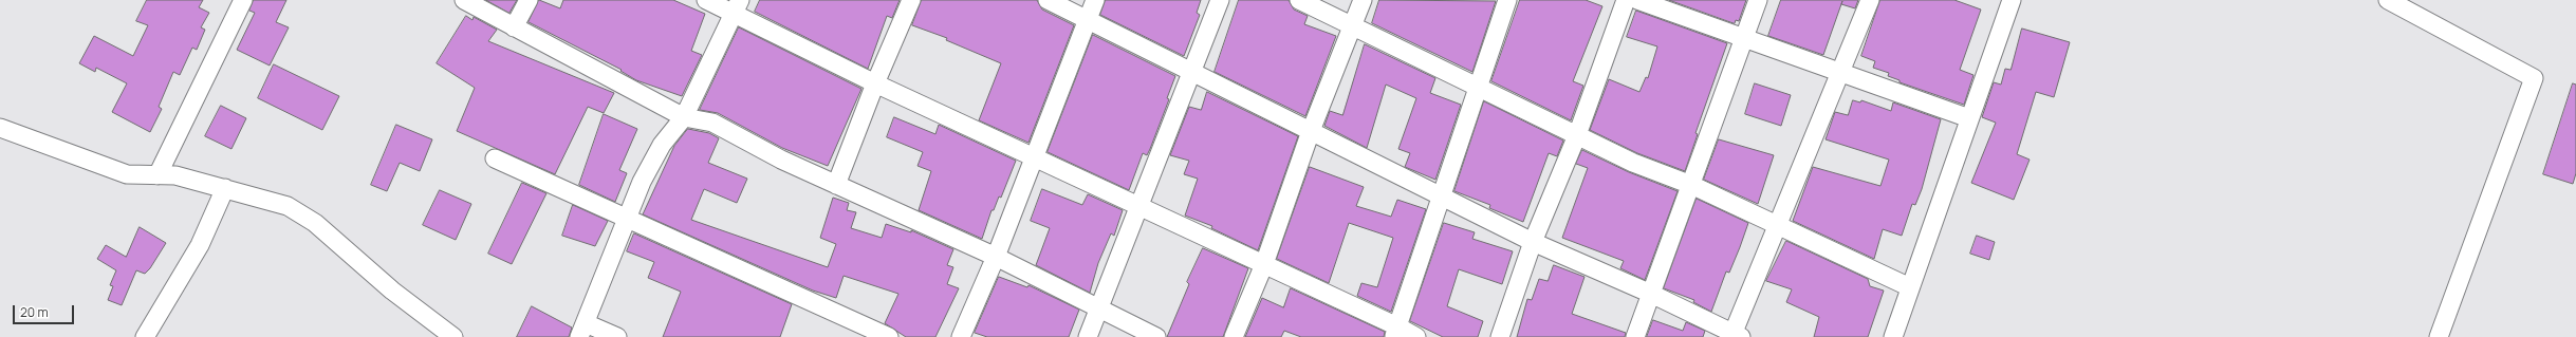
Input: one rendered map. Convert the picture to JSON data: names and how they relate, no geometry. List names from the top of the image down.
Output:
{
  "scale_bar": "20 m"
}
